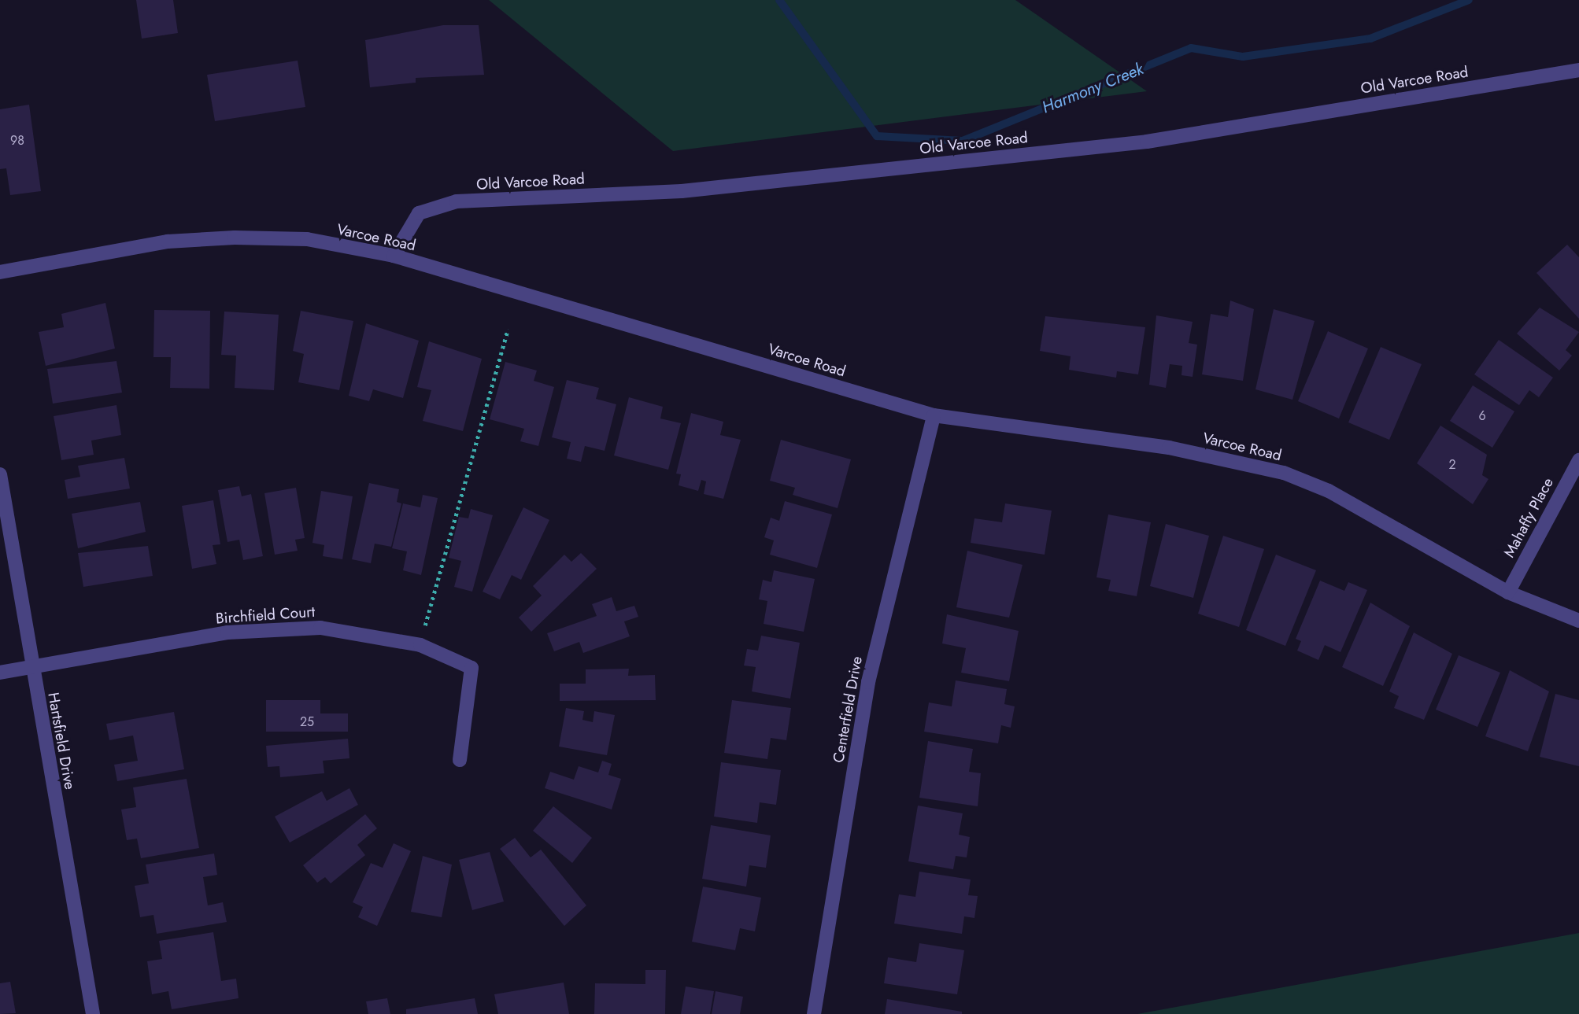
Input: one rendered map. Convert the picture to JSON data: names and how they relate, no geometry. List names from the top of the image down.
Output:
{
  "streets": {
    "street": [
      "Old Varcoe Road",
      "Varcoe Road",
      "Mahaffy Place",
      "Birchfield Court",
      "Centerfield Drive",
      "Hartsfield Drive"
    ]
  },
  "crossings": [
    ["Old Varcoe Road", "Varcoe Road"],
    ["Varcoe Road", "Mahaffy Place"],
    ["Varcoe Road", "Centerfield Drive"],
    ["Birchfield Court", "Hartsfield Drive"]
  ],
  "water": ["Harmony Creek"],
  "house_numbers": [
    "98",
    "6",
    "2",
    "25"
  ]
}
